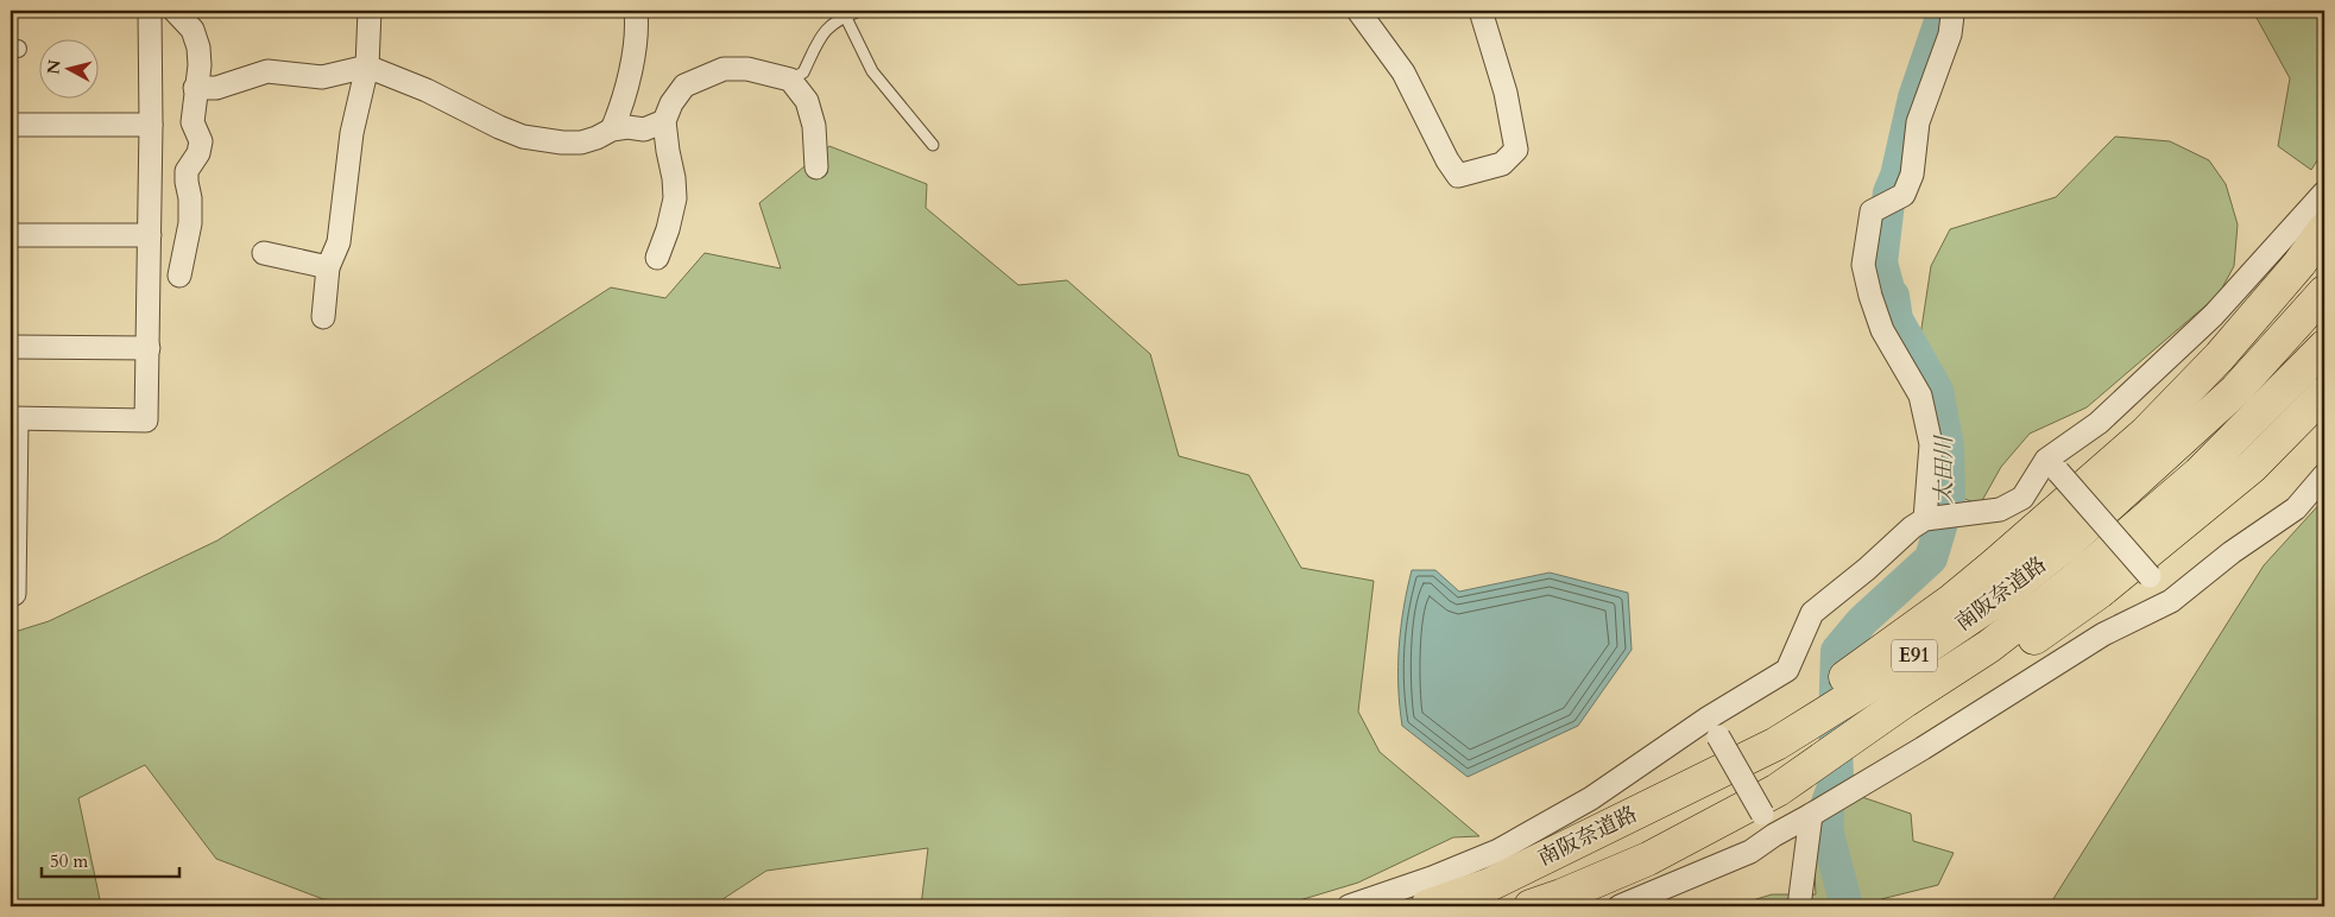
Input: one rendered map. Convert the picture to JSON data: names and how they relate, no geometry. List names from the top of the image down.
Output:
{
  "streets": {
    "highway": ["南阪奈道路", "E91"]
  },
  "water": ["太田川"],
  "scale_bar": "50 m",
  "north": "left"
}
